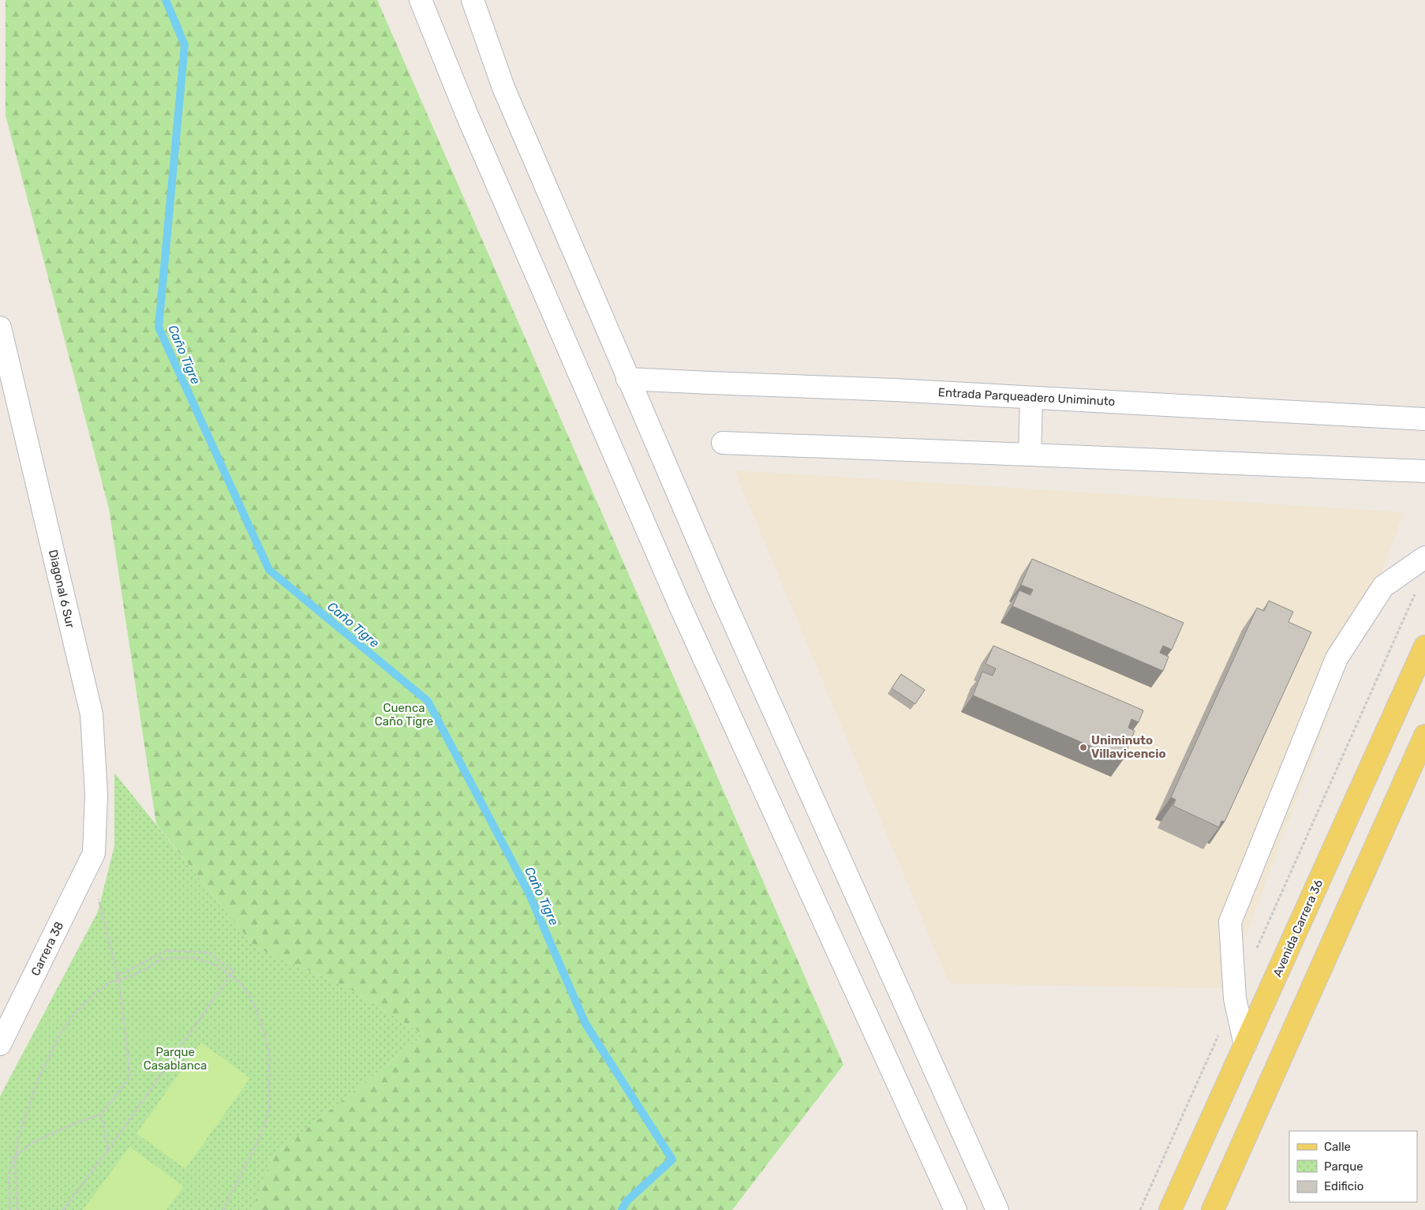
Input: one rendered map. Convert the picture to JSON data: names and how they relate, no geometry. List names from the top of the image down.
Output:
{
  "streets": {
    "main road": ["Avenida Carrera 36"],
    "street": ["Entrada Parqueadero Uniminuto", "Diagonal 6 Sur", "Carrera 38"]
  },
  "crossings": [
    ["Diagonal 6 Sur", "Carrera 38"]
  ],
  "water": ["Caño Tigre"],
  "parks": ["Cuenca Caño Tigre", "Parque Casablanca"],
  "places": ["Uniminuto Villavicencio"],
  "legend": ["Calle", "Parque", "Edificio"]
}
